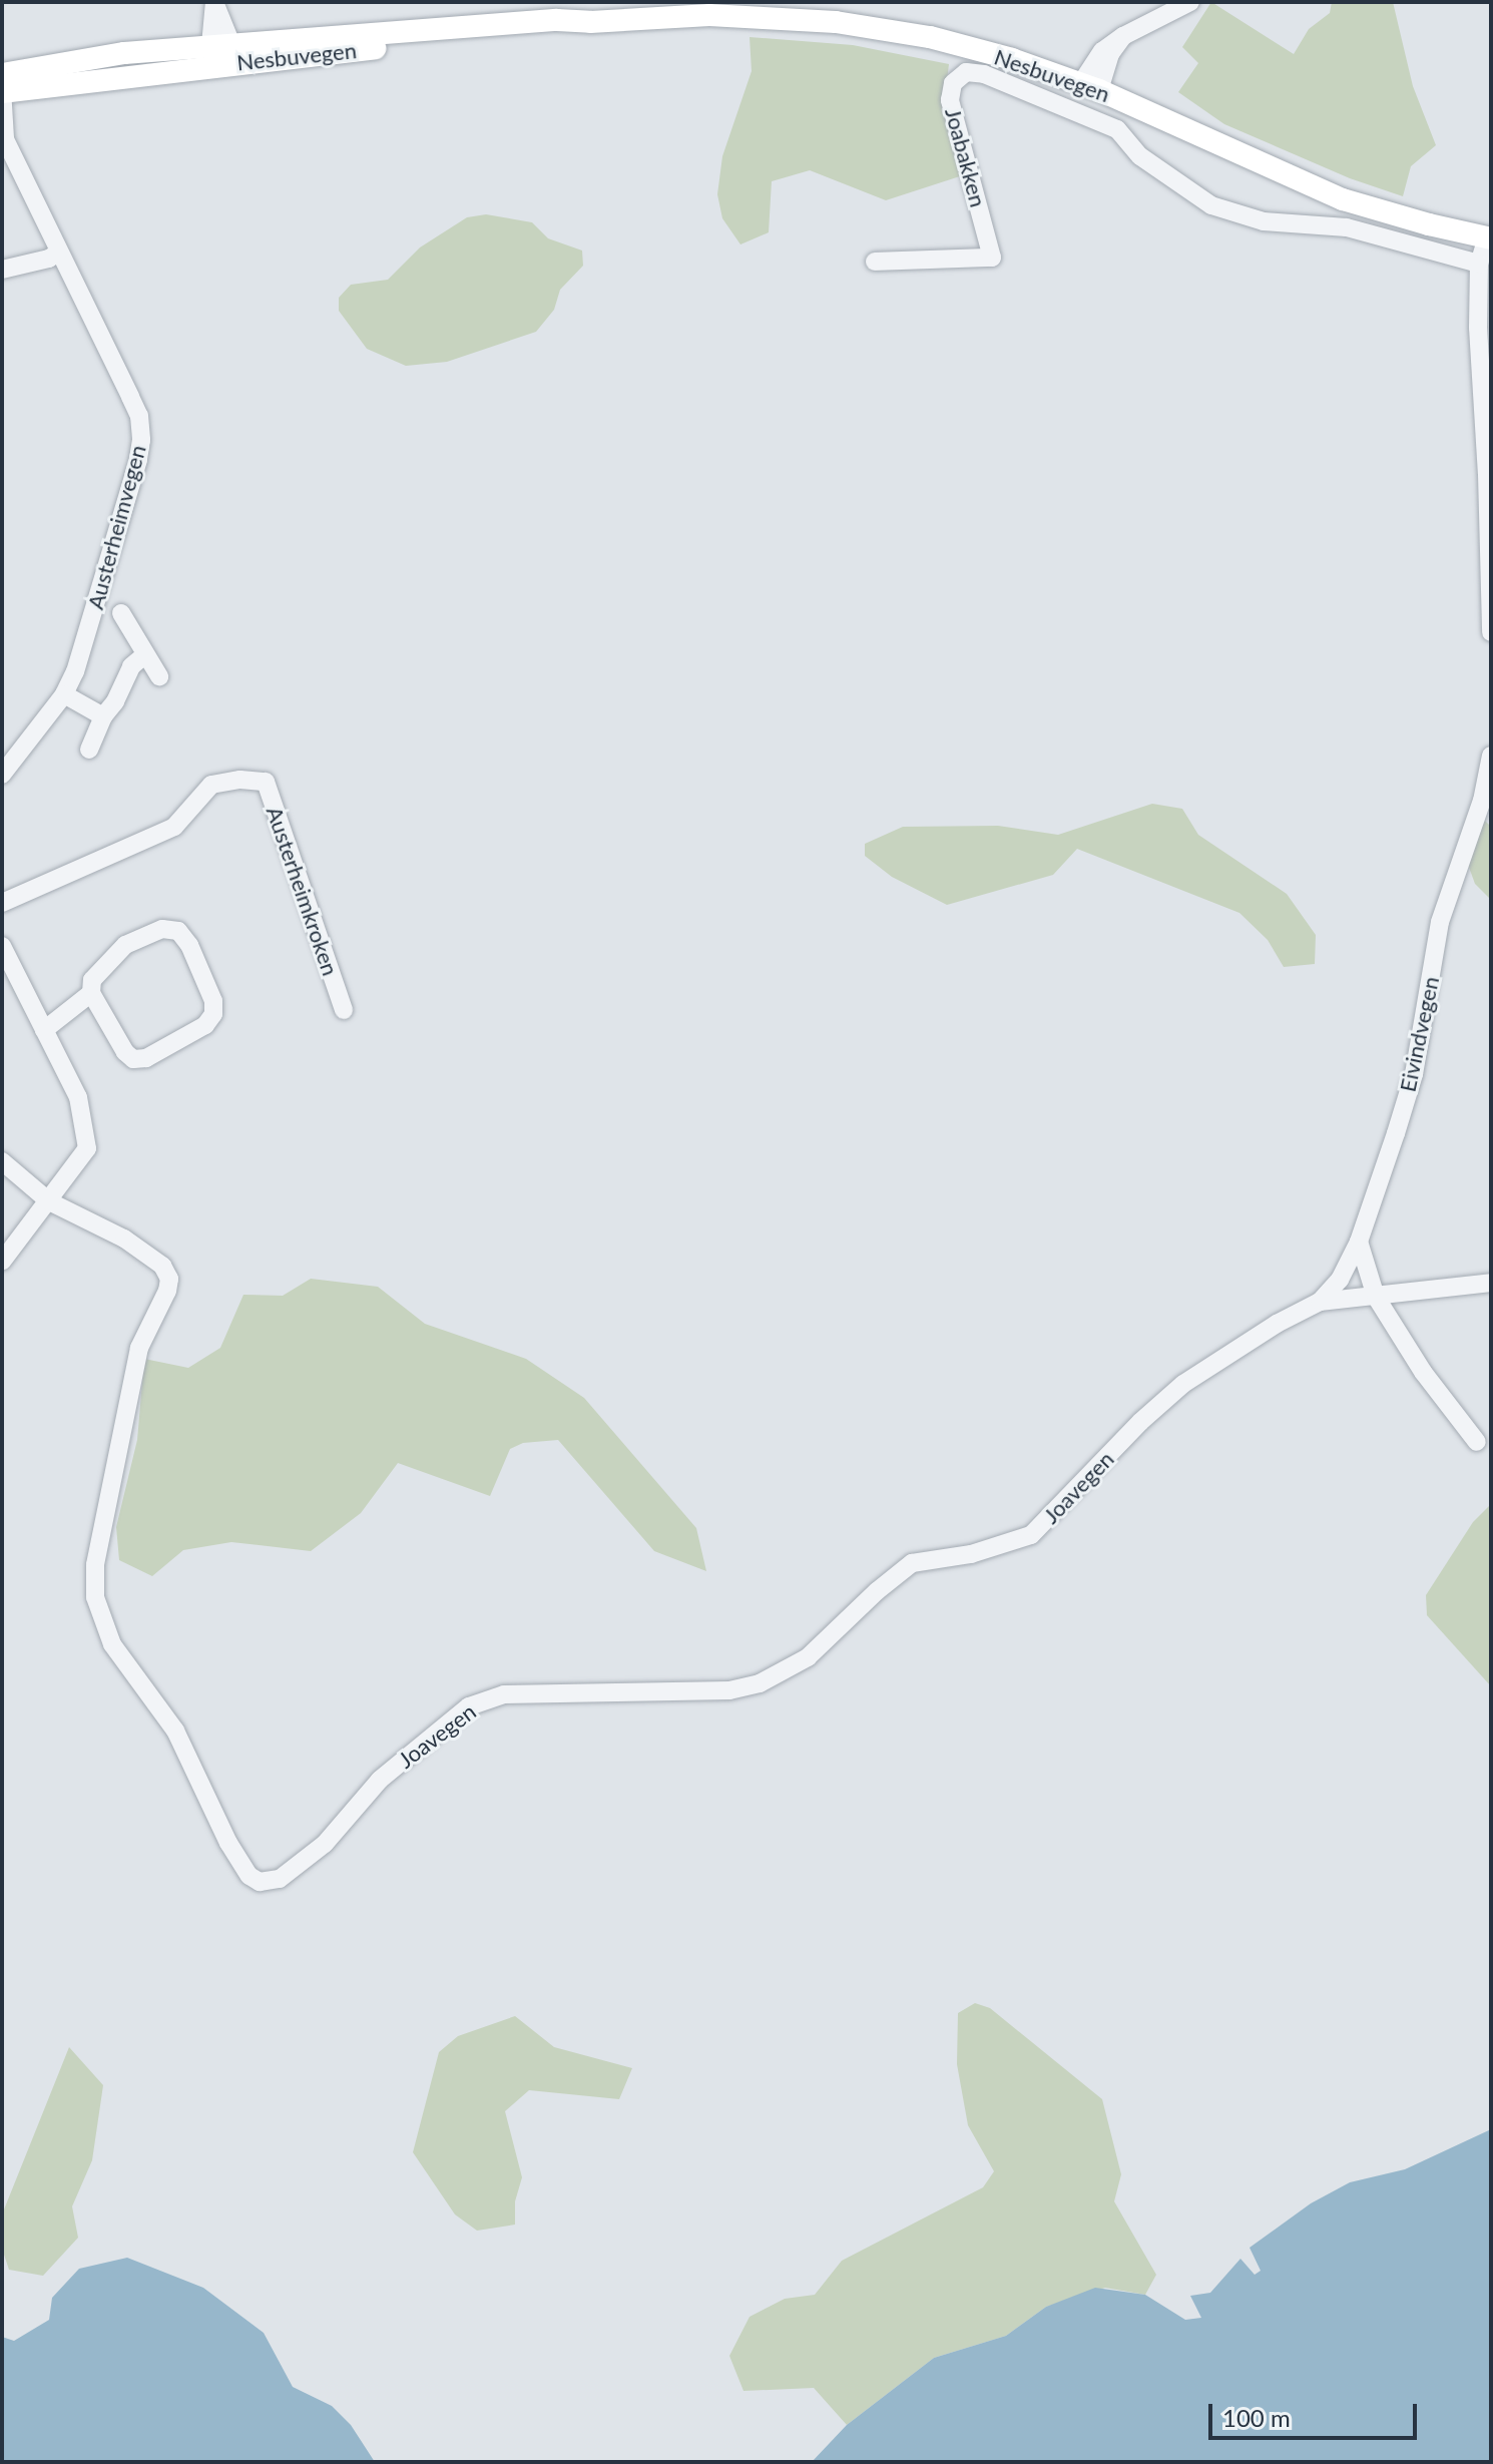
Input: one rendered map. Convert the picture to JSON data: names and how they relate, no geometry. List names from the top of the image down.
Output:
{
  "streets": {
    "main road": ["Nesbuvegen"],
    "street": [
      "Joabakken",
      "Austerheimvegen",
      "Austerheimkroken",
      "Eivindvegen",
      "Joavegen"
    ]
  },
  "crossings": [
    ["Nesbuvegen", "Austerheimvegen"],
    ["Eivindvegen", "Joavegen"]
  ],
  "scale_bar": "100 m"
}
